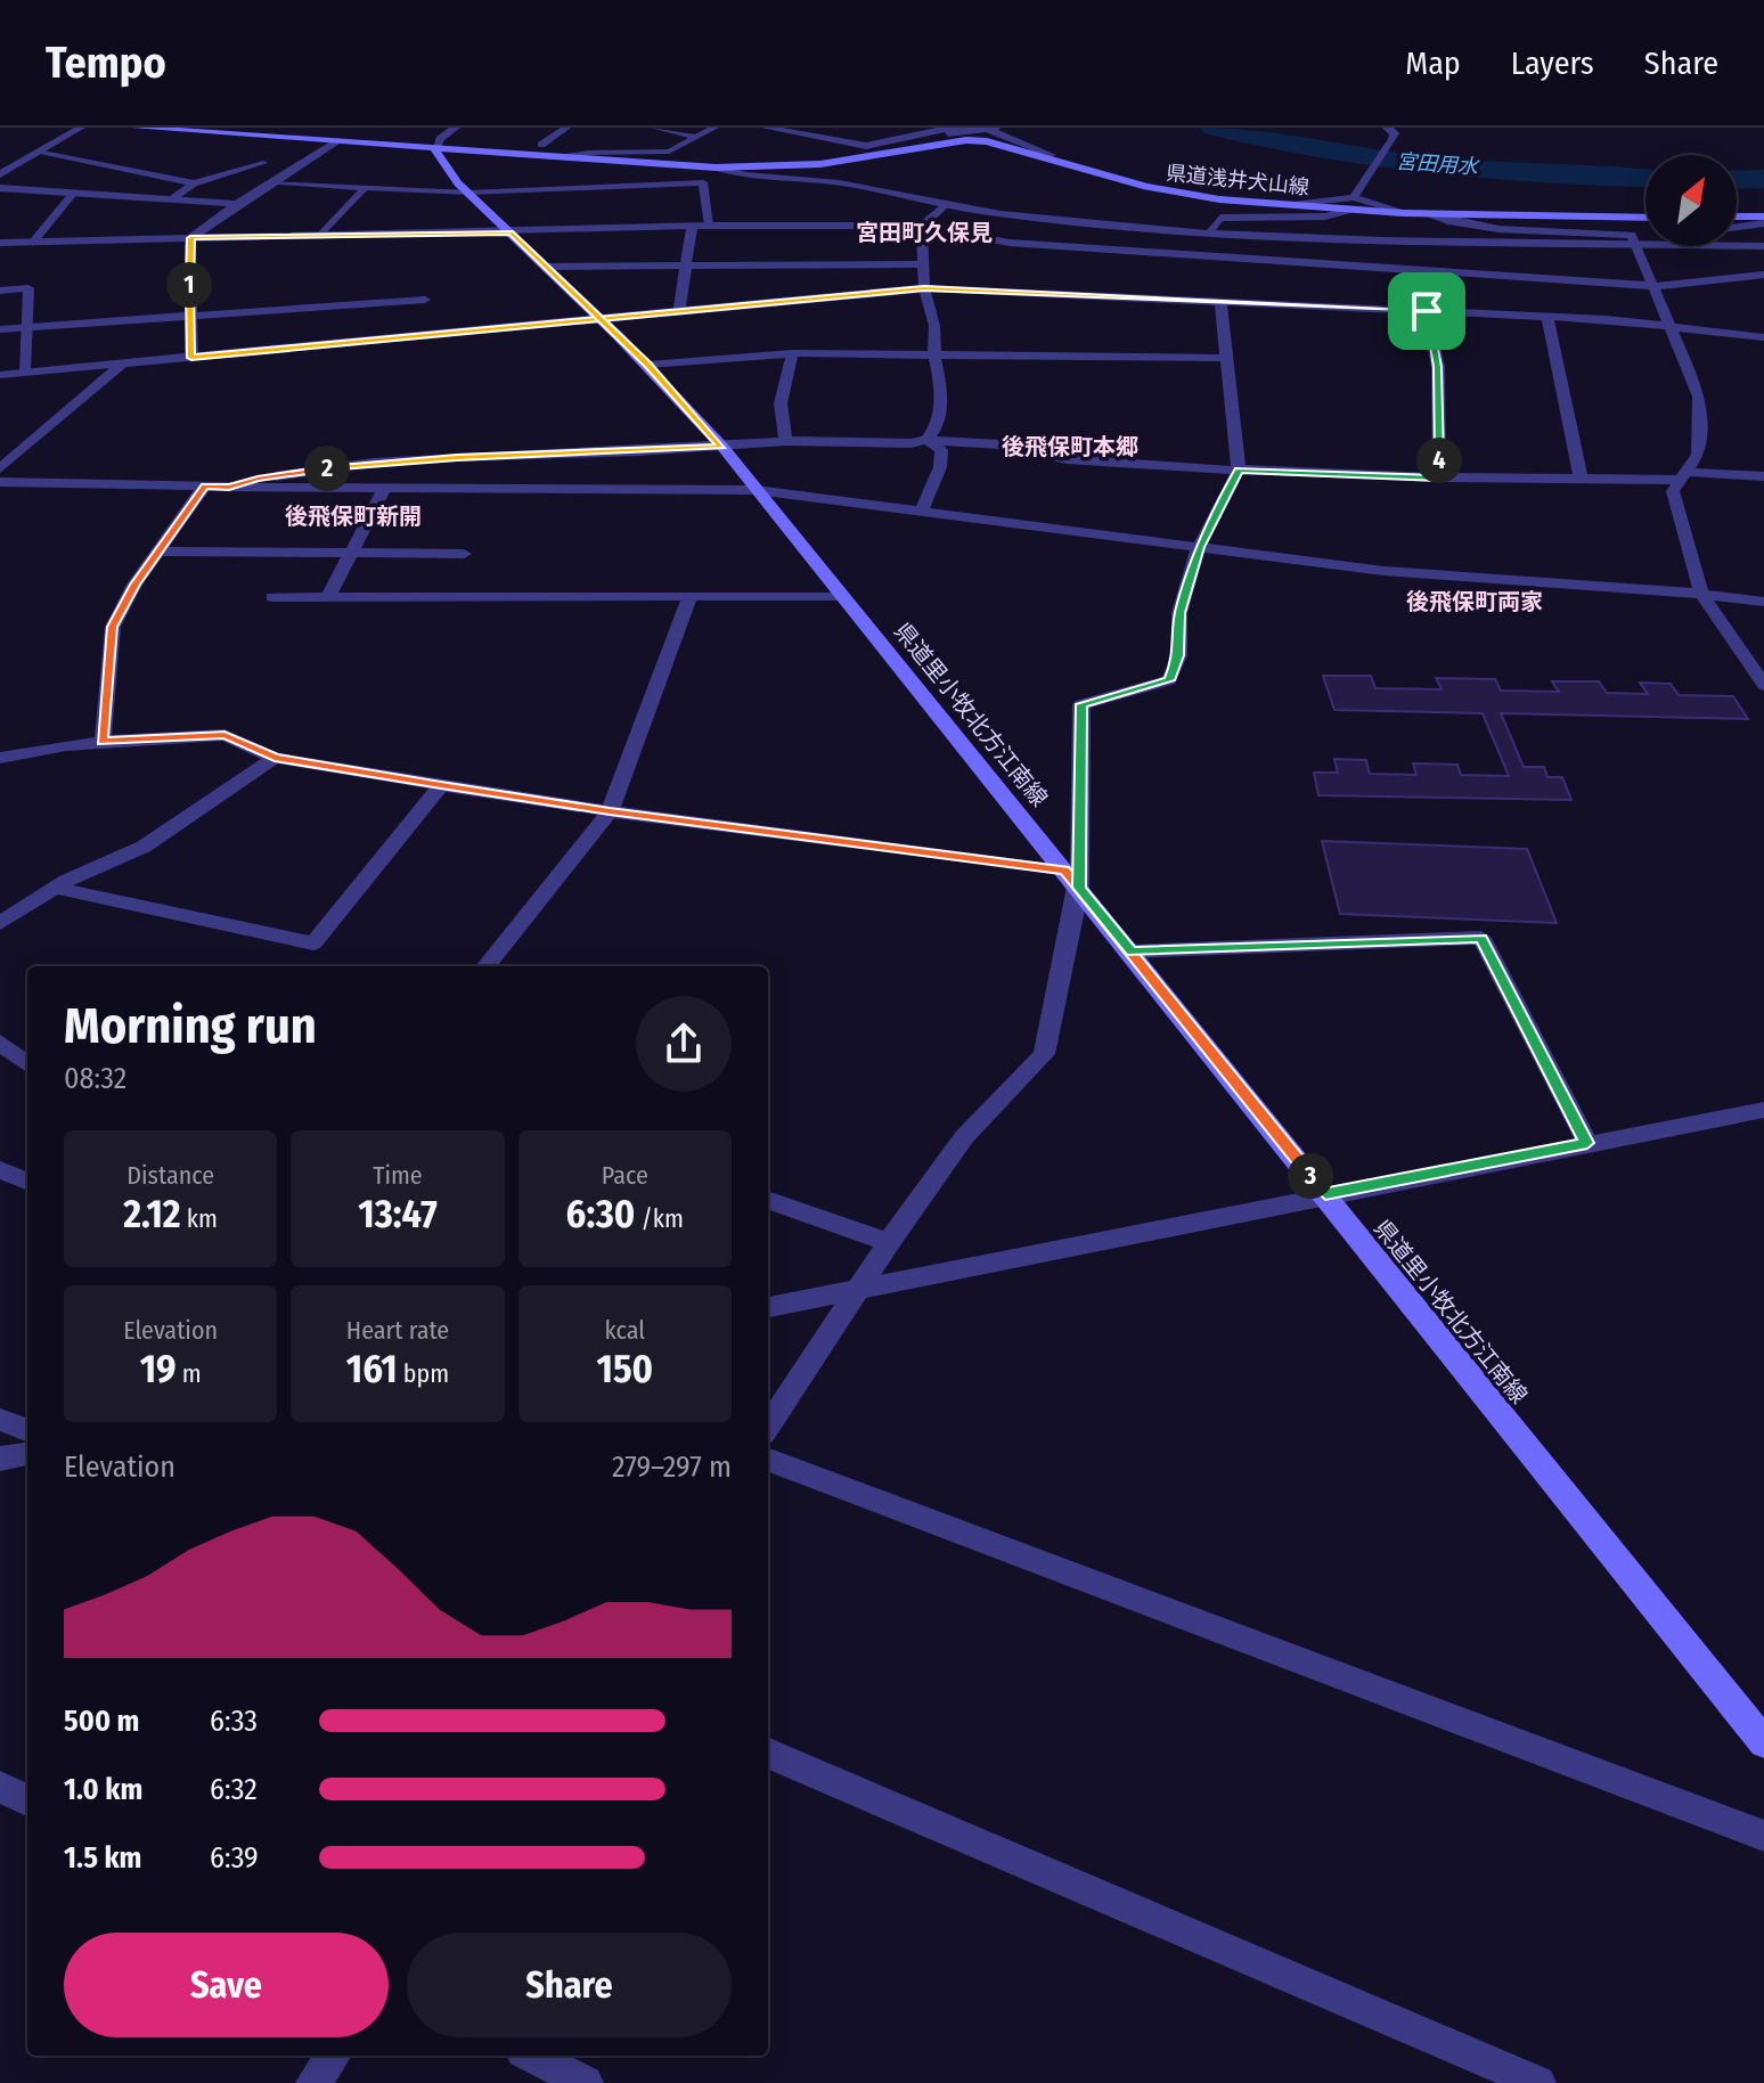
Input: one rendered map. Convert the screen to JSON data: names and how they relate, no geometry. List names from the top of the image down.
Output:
{
  "streets": {
    "main road": ["県道浅井犬山線", "県道里小牧北方江南線"]
  },
  "crossings": [
    ["県道浅井犬山線", "県道里小牧北方江南線"]
  ],
  "districts": [
    "宮田町久保見",
    "後飛保町本郷",
    "後飛保町新開",
    "後飛保町両家"
  ],
  "water": ["宮田用水"],
  "north": "top right",
  "page": {
    "header": "Tempo",
    "nav": ["Map", "Layers", "Share"],
    "pins": [
      "1",
      "4",
      "2",
      "3"
    ],
    "heading": ["Morning run", "08:32"],
    "stats": [
      ["Distance", "2.12 km"],
      ["Time", "13:47"],
      ["Pace", "6:30 /km"],
      ["Elevation", "19 m"],
      ["Heart rate", "161 bpm"],
      ["kcal", "150"]
    ],
    "chart": ["Elevation", "279–297 m"],
    "list": [
      {
        "name": "500 m",
        "note": "6:33"
      },
      {
        "name": "1.0 km",
        "note": "6:32"
      },
      {
        "name": "1.5 km",
        "note": "6:39"
      }
    ],
    "buttons": ["Save", "Share"]
  }
}
